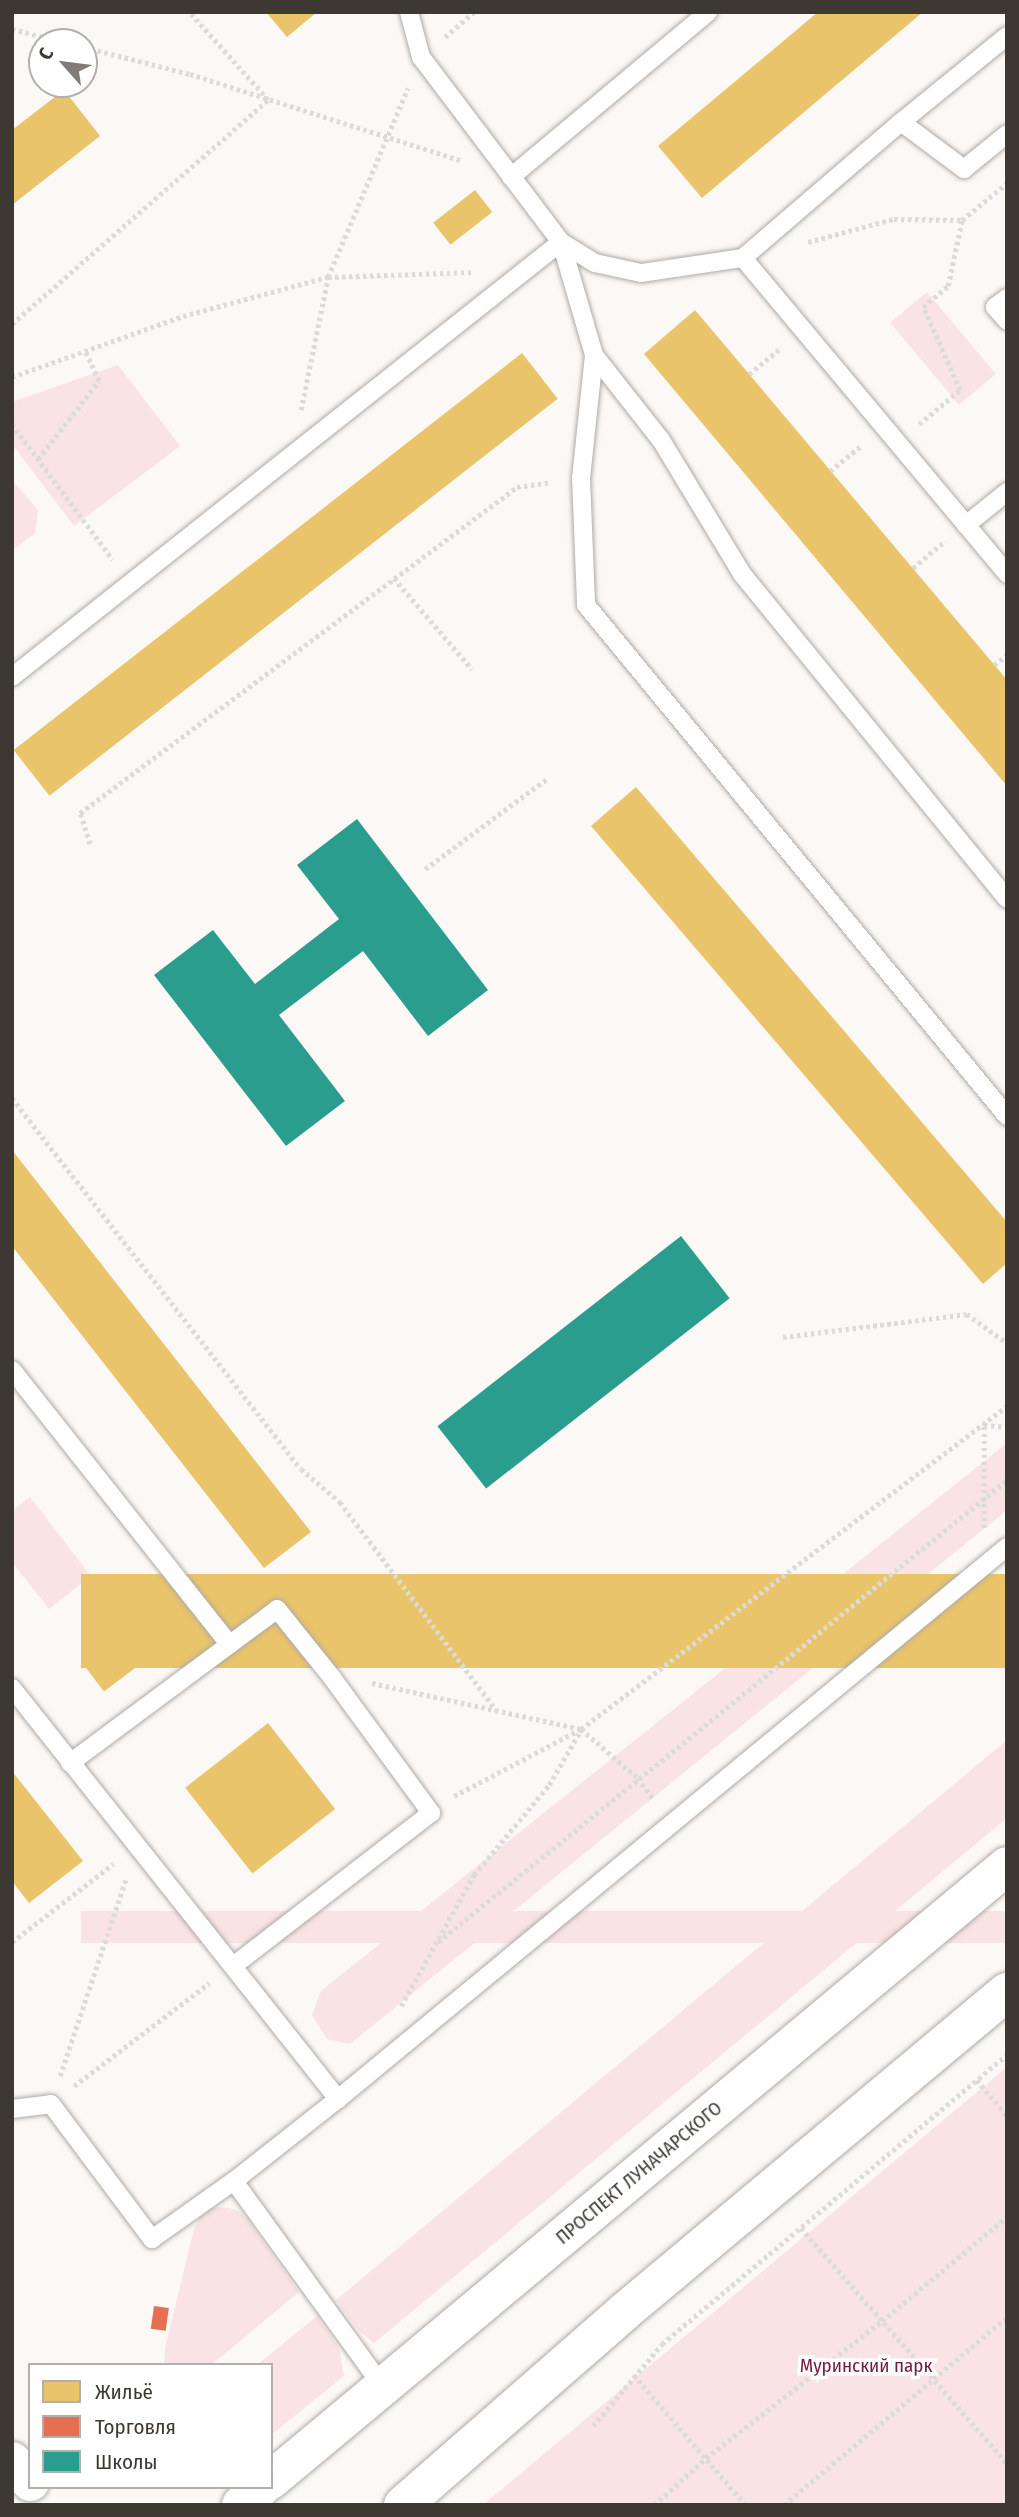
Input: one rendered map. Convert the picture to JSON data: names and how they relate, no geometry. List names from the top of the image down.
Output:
{
  "streets": {
    "main road": ["ПРОСПЕКТ ЛУНАЧАРСКОГО"]
  },
  "parks": ["Муринский парк"],
  "legend": ["Жильё", "Торговля", "Школы"],
  "north": "top left"
}
